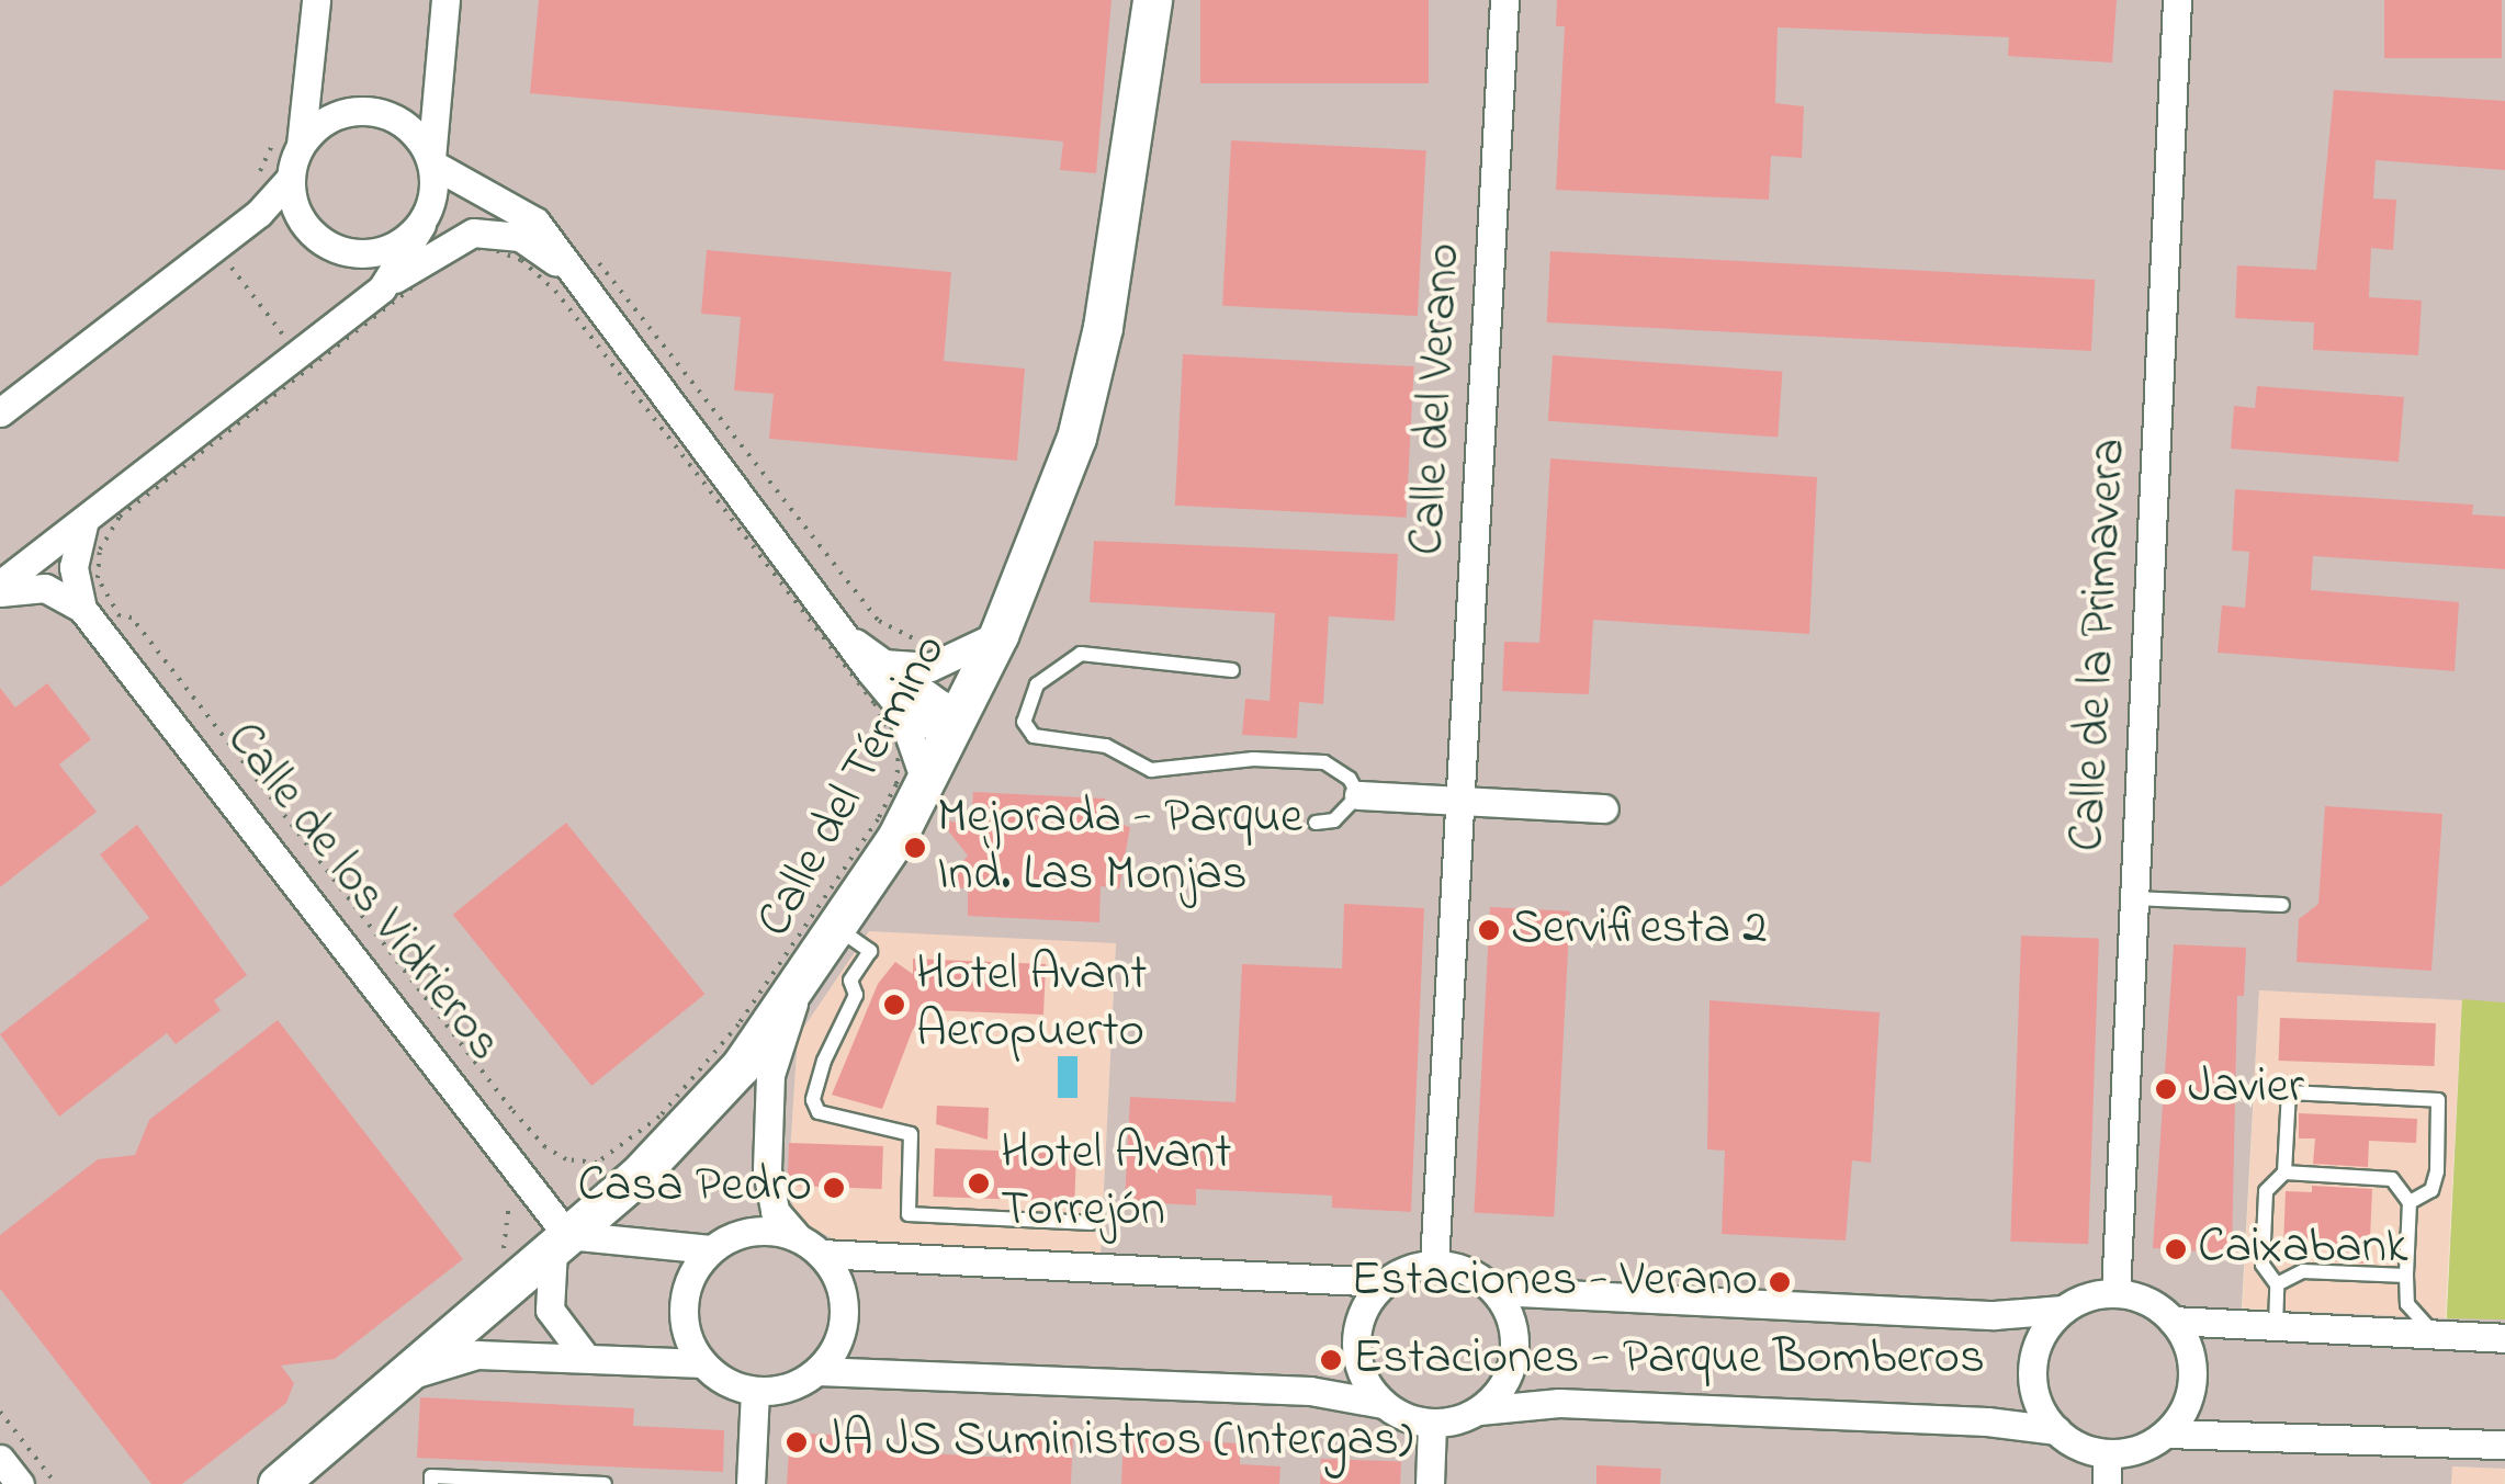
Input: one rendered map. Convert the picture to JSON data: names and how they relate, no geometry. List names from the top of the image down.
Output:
{
  "streets": {
    "street": [
      "Calle del Verano",
      "Calle de la Primavera",
      "Calle del Término",
      "Calle de los Vidrieros"
    ]
  },
  "crossings": [
    ["Calle del Término", "Calle de los Vidrieros"]
  ],
  "places": [
    "Mejorada - Parque Ind. Las Monjas",
    "Servifiesta 2",
    "Hotel Avant Aeropuerto",
    "Javier",
    "Hotel Avant Torrejón",
    "Casa Pedro",
    "Caixabank",
    "Estaciones - Verano",
    "Estaciones - Parque Bomberos",
    "JA JS Suministros (Intergas)"
  ]
}
